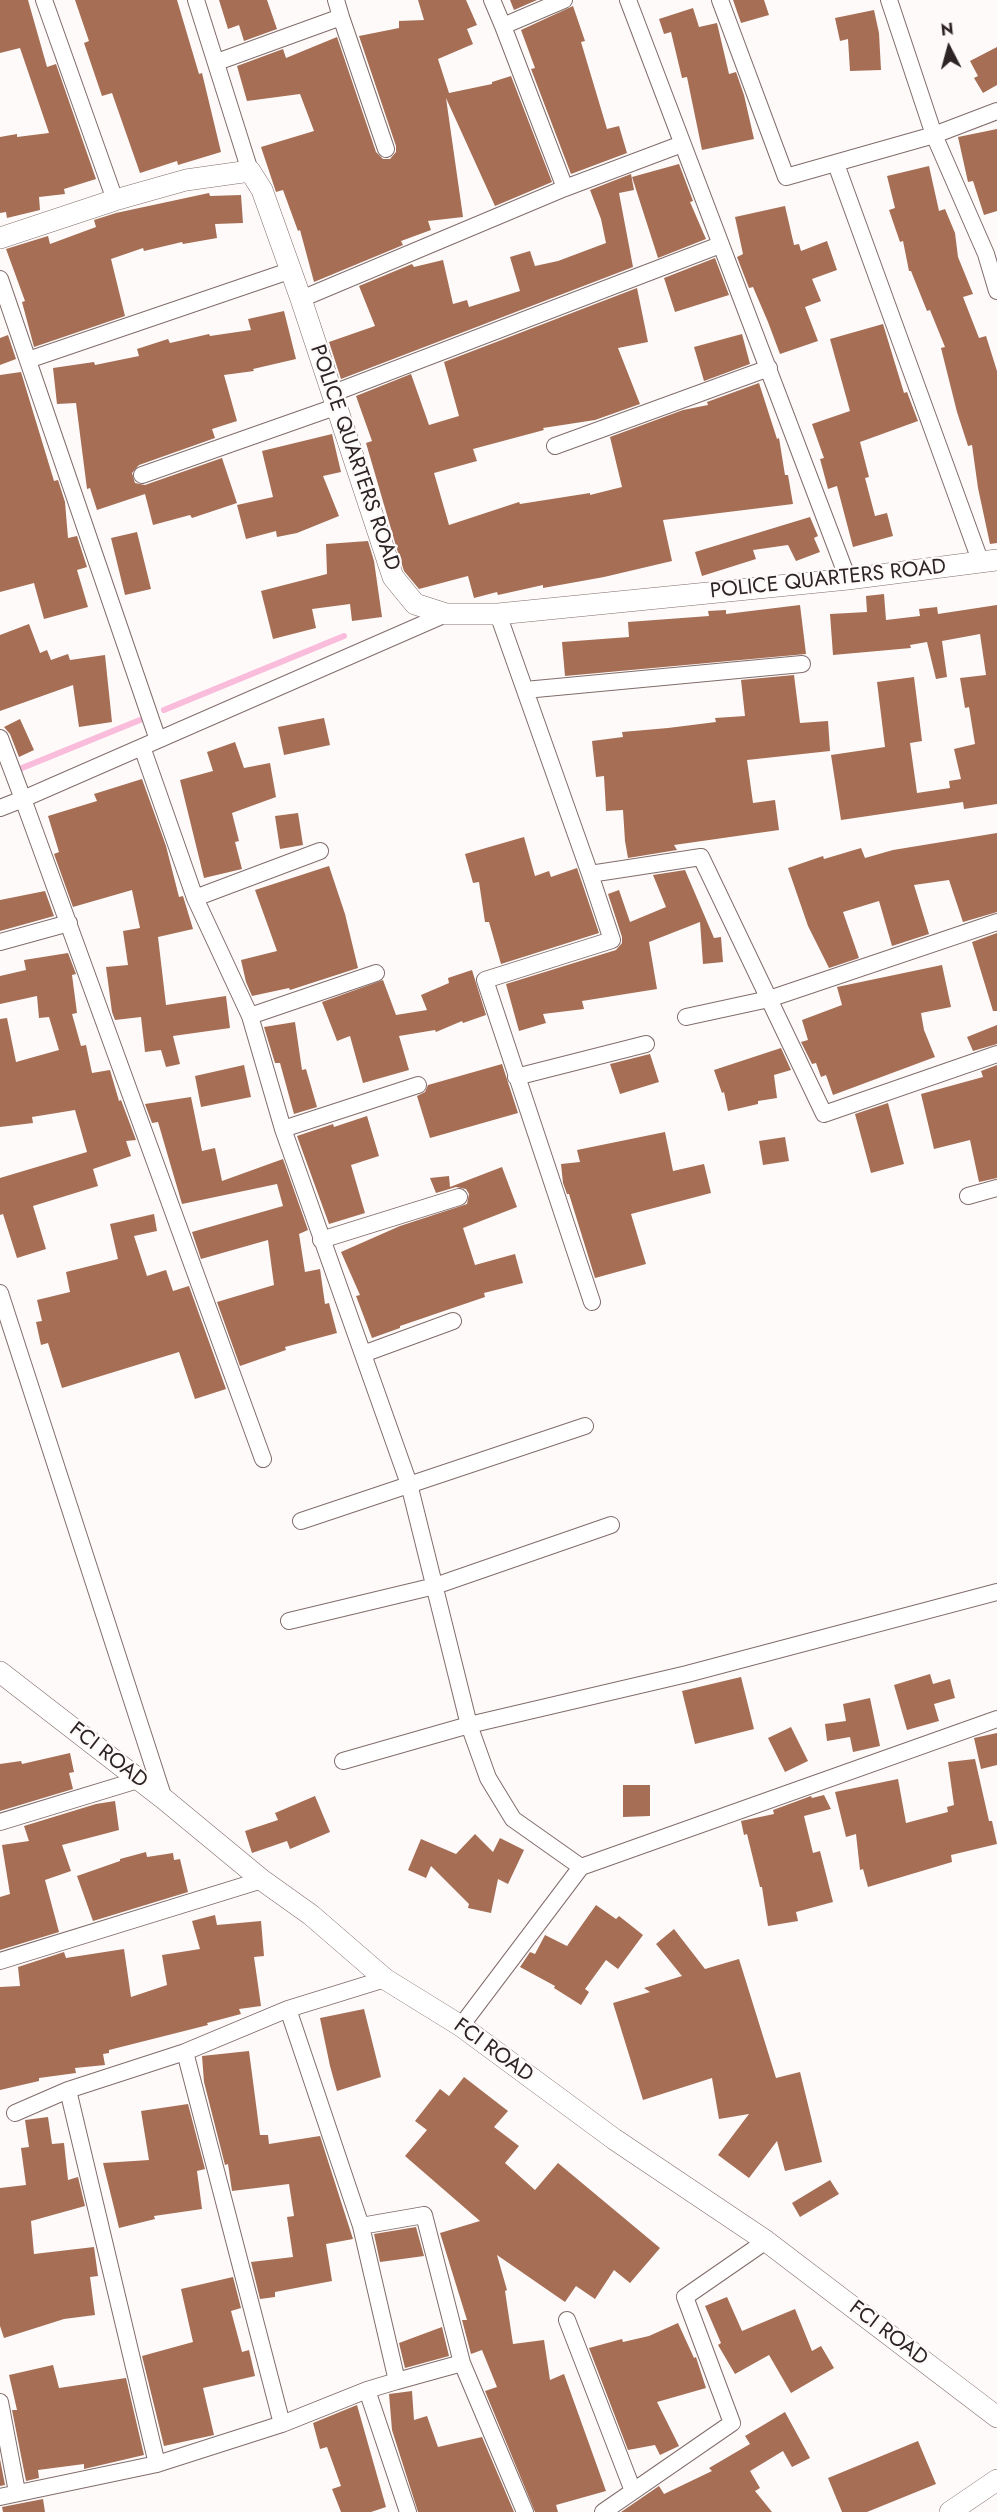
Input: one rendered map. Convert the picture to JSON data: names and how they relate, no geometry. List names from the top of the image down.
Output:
{
  "streets": {
    "street": ["POLICE QUARTERS ROAD", "FCI ROAD"]
  },
  "north": "top"
}
